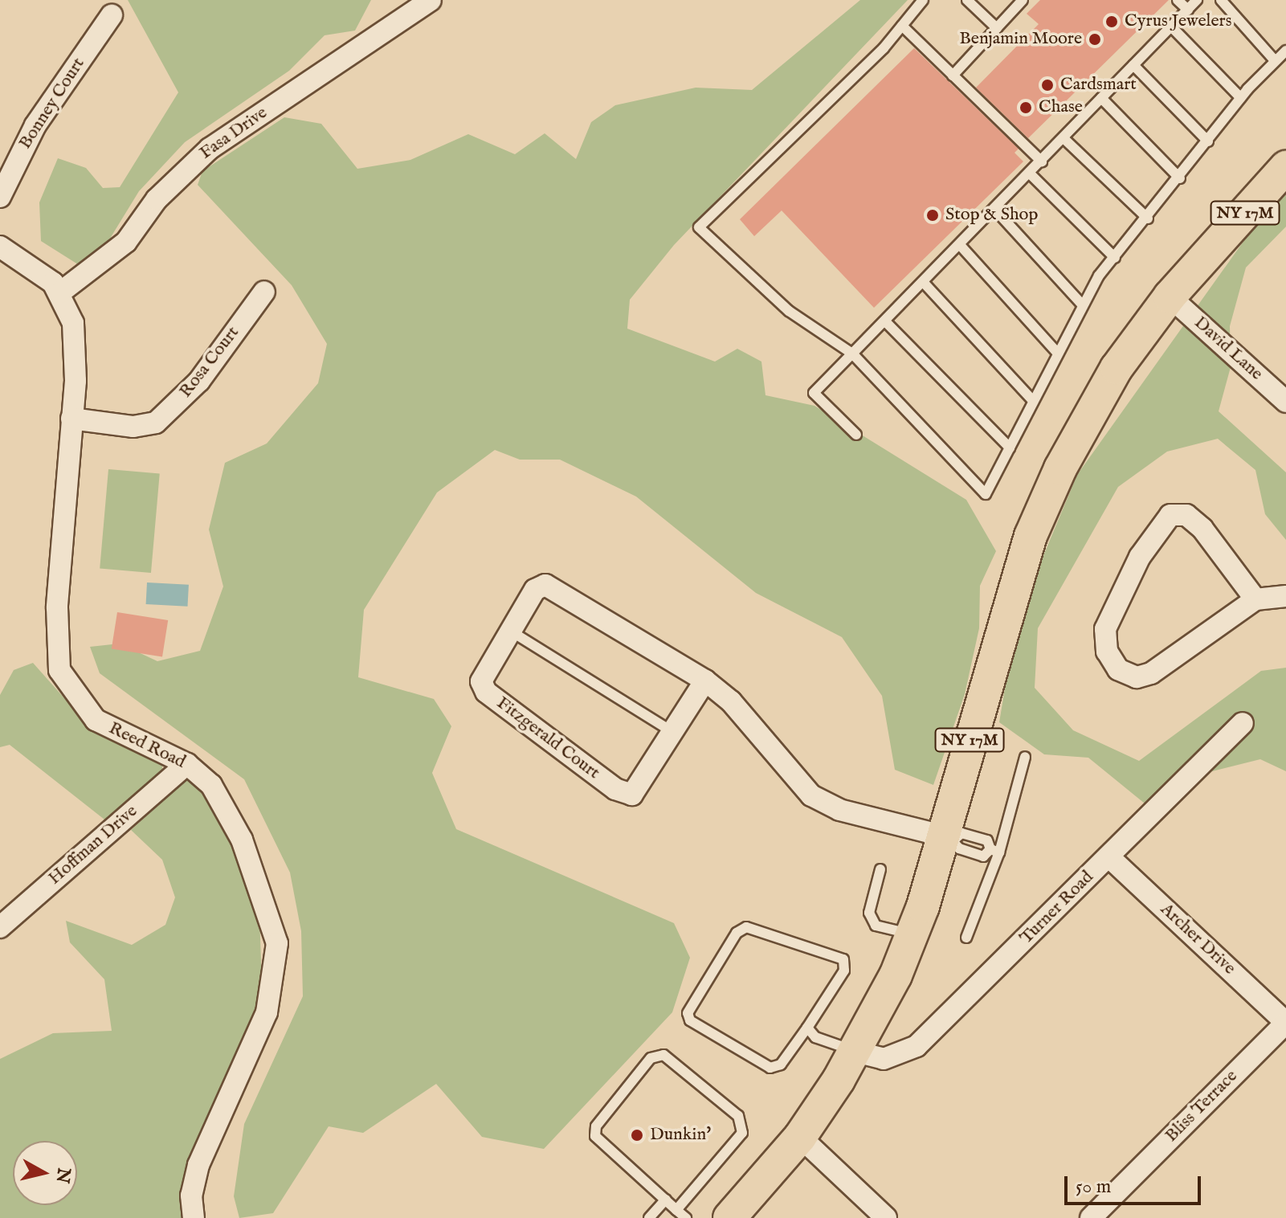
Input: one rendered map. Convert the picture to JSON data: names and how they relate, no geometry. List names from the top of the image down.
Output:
{
  "streets": {
    "main road": ["NY 17M"],
    "street": [
      "Bonney Court",
      "Fasa Drive",
      "David Lane",
      "Rosa Court",
      "Fitzgerald Court",
      "Reed Road",
      "Hoffman Drive",
      "Turner Road",
      "Archer Drive",
      "Bliss Terrace"
    ]
  },
  "crossings": [
    ["Fasa Drive", "Reed Road"],
    ["NY 17M", "David Lane"],
    ["NY 17M", "Fitzgerald Court"],
    ["NY 17M", "Turner Road"],
    ["Rosa Court", "Reed Road"],
    ["Reed Road", "Hoffman Drive"],
    ["Turner Road", "Archer Drive"],
    ["Archer Drive", "Bliss Terrace"]
  ],
  "places": [
    "Cyrus Jewelers",
    "Benjamin Moore",
    "Cardsmart",
    "Chase",
    "Stop & Shop",
    "Dunkin'"
  ],
  "scale_bar": "50 m",
  "north": "right"
}
